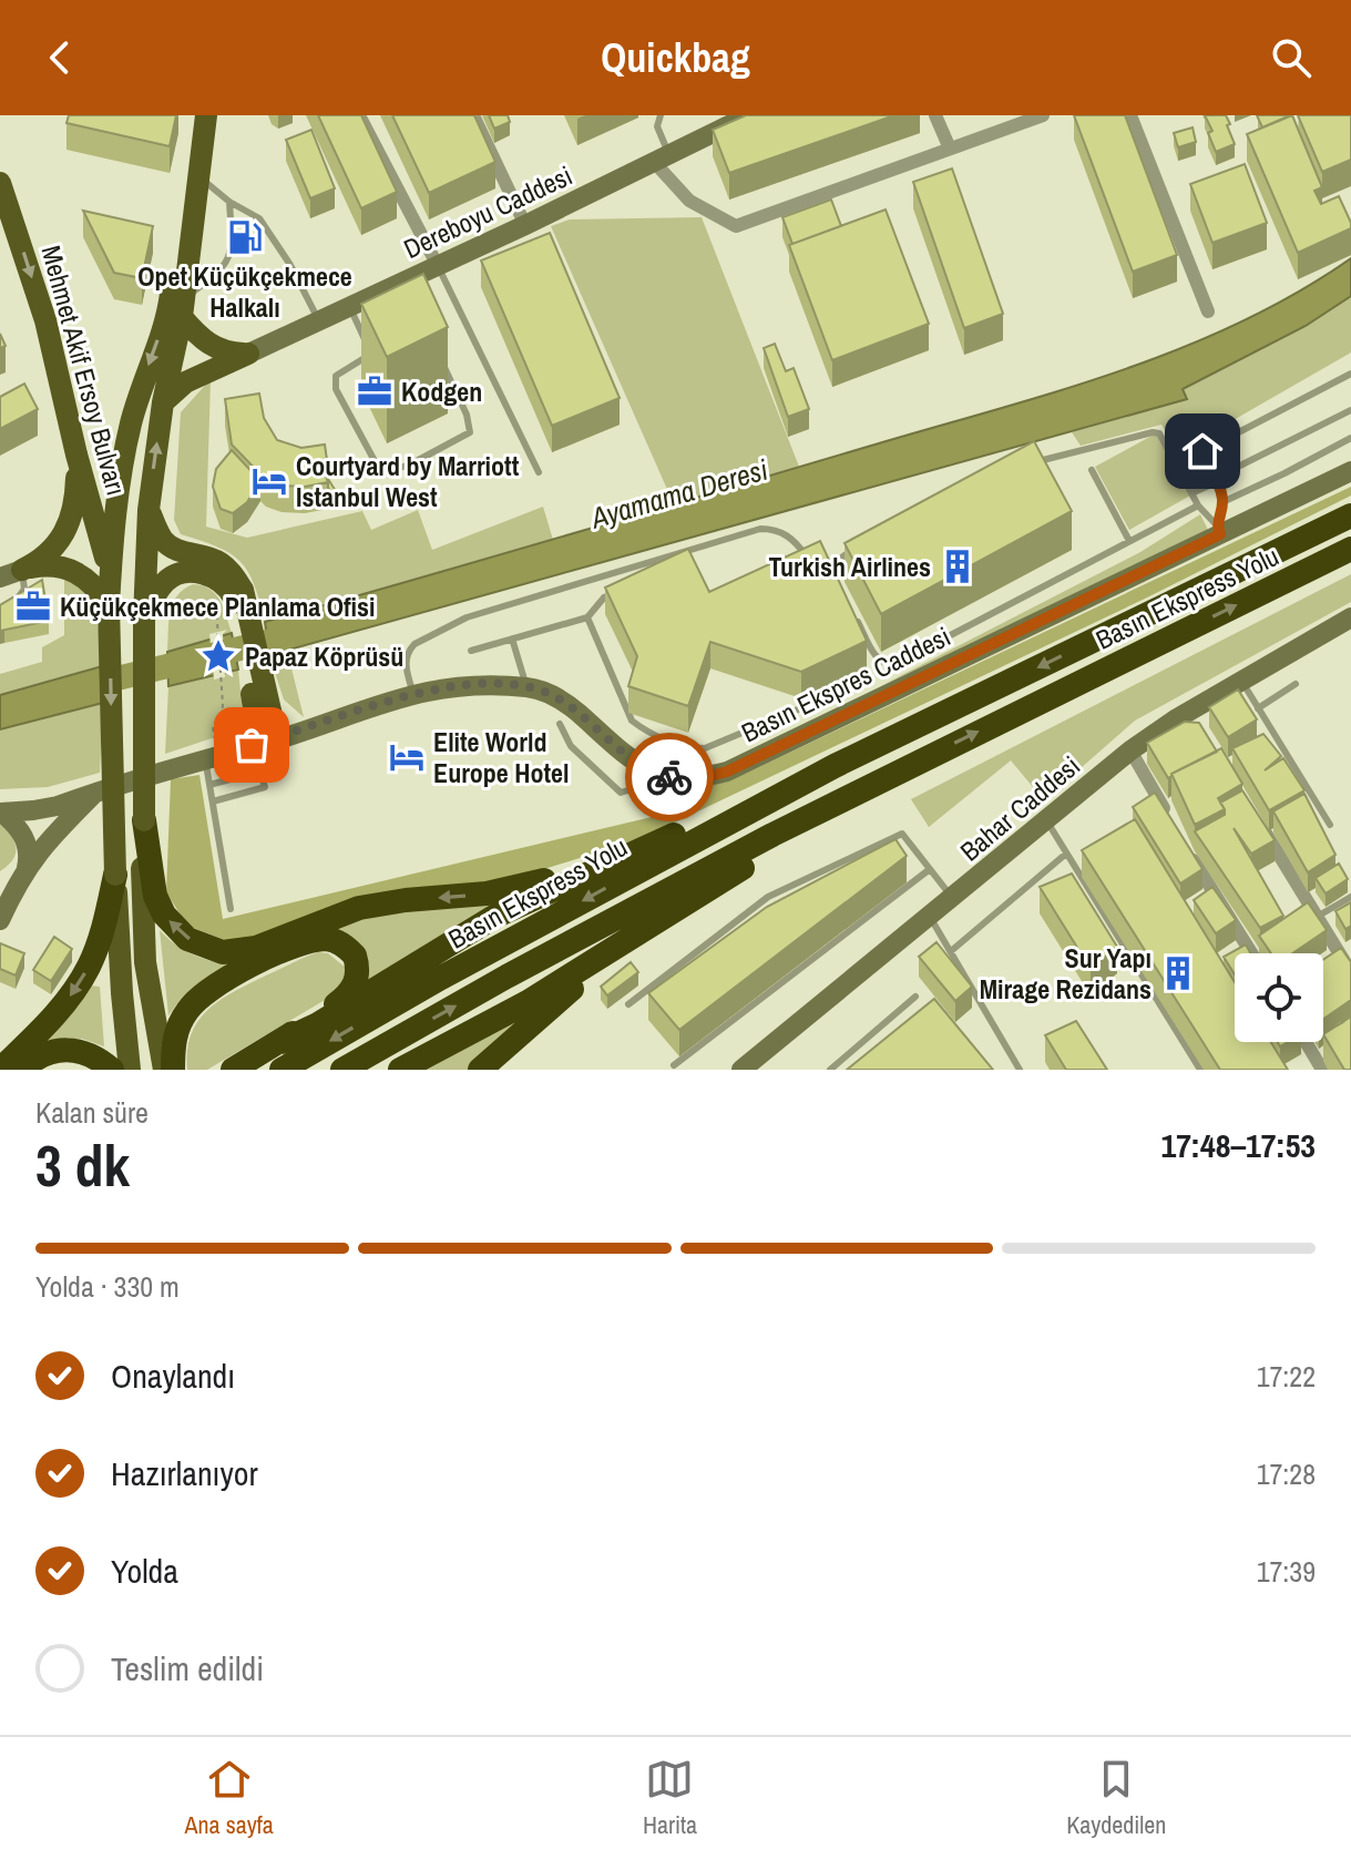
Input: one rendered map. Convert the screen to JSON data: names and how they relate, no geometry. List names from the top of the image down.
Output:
{
  "streets": {
    "highway": ["Basın Ekspress Yolu"],
    "main road": [
      "Dereboyu Caddesi",
      "Mehmet Akif Ersoy Bulvarı",
      "Basın Ekspres Caddesi",
      "Bahar Caddesi"
    ]
  },
  "water": ["Ayamama Deresi"],
  "places": {
    "fuel station": ["Opet Küçükçekmece Halkalı"],
    "office": ["Kodgen", "Küçükçekmece Planlama Ofisi"],
    "hotel": ["Courtyard by Marriott Istanbul West", "Elite World Europe Hotel"],
    "building": ["Turkish Airlines", "Sur Yapı Mirage Rezidans"],
    "place": ["Papaz Köprüsü"]
  },
  "page": {
    "header": "Quickbag",
    "heading": ["3 dk", "Kalan süre", "17:48–17:53"],
    "bar": "Yolda · 330 m",
    "list": [
      ["Onaylandı", "17:22"],
      ["Hazırlanıyor", "17:28"],
      ["Yolda", "17:39"],
      "Teslim edildi"
    ],
    "tabs": ["Ana sayfa", "Harita", "Kaydedilen"]
  }
}
